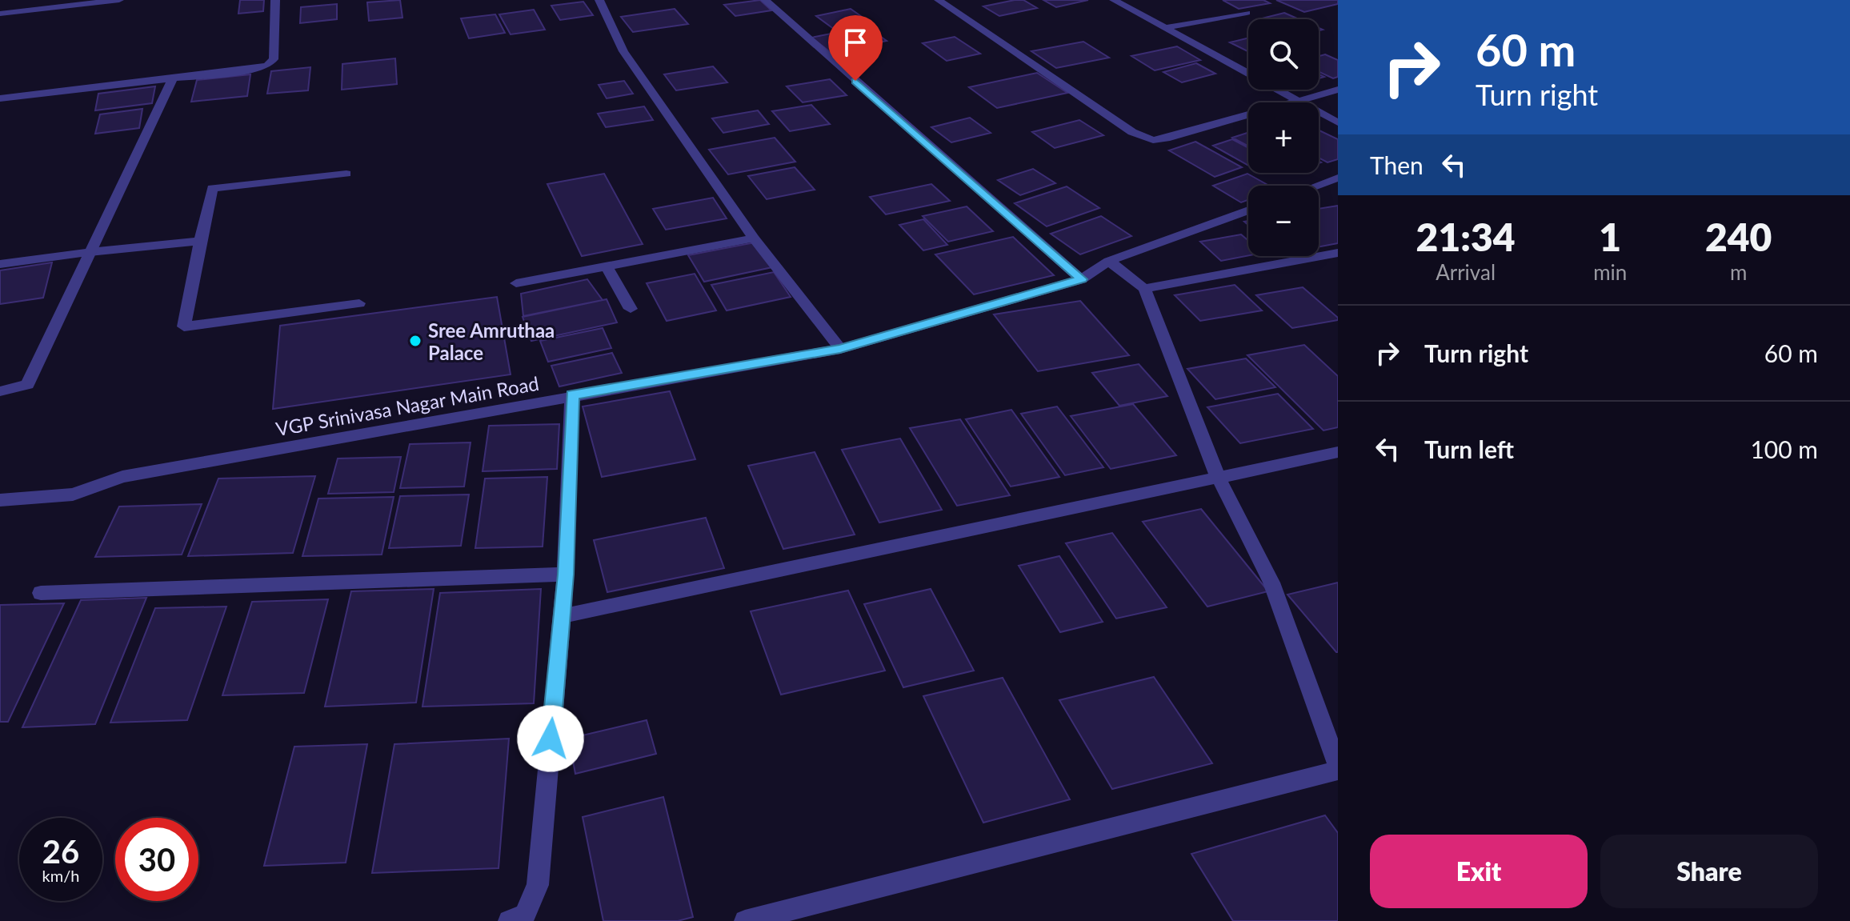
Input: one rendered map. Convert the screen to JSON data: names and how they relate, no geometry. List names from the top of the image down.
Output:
{
  "streets": {
    "street": ["VGP Srinivasa Nagar Main Road"]
  },
  "places": ["Sree Amruthaa Palace"],
  "page": {
    "turn": ["60 m", "Turn right"],
    "map_buttons": ["+", "−"],
    "then": "Then",
    "eta": [
      "21:34",
      "Arrival",
      "1",
      "min",
      "240",
      "m"
    ],
    "list": [
      {
        "name": "Turn right",
        "value": "60 m"
      },
      {
        "name": "Turn left",
        "value": "100 m"
      }
    ],
    "speed": "26 km/h",
    "limit": "30",
    "buttons": ["Exit", "Share"]
  }
}
